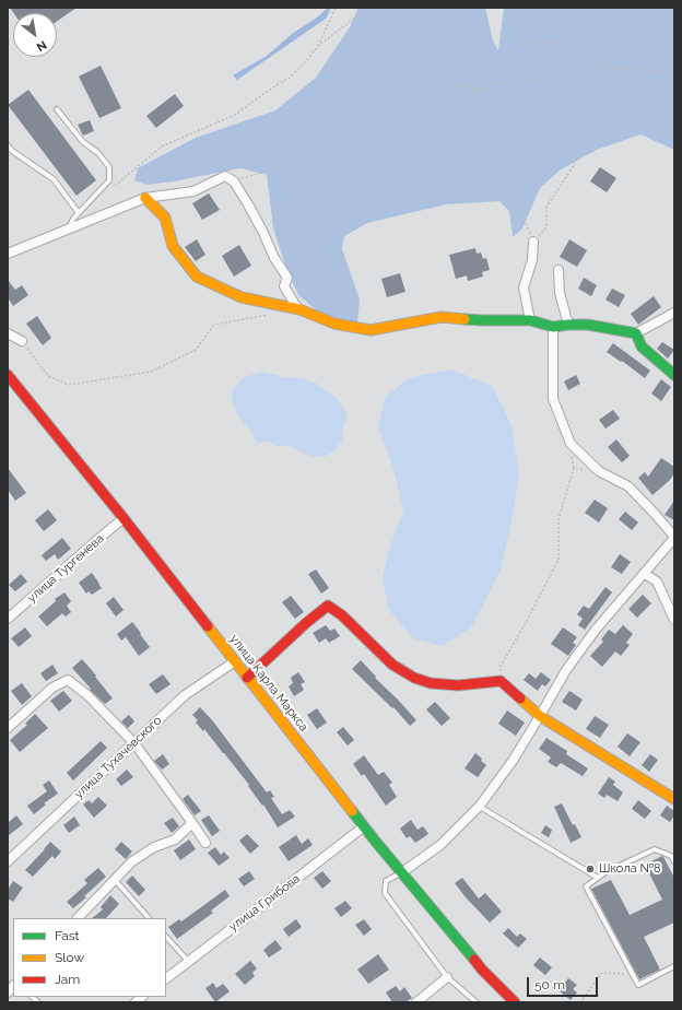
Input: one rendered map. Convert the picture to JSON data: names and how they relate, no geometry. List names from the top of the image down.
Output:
{
  "streets": {
    "street": [
      "улица Тургенева",
      "улица Карла Маркса",
      "улица Тухачевского",
      "улица Грибова"
    ]
  },
  "crossings": [
    ["улица Тургенева", "улица Карла Маркса"],
    ["улица Карла Маркса", "улица Тухачевского"],
    ["улица Карла Маркса", "улица Грибова"]
  ],
  "places": ["Школа №8"],
  "legend": ["Fast", "Slow", "Jam"],
  "scale_bar": "50 m",
  "north": "bottom right"
}
